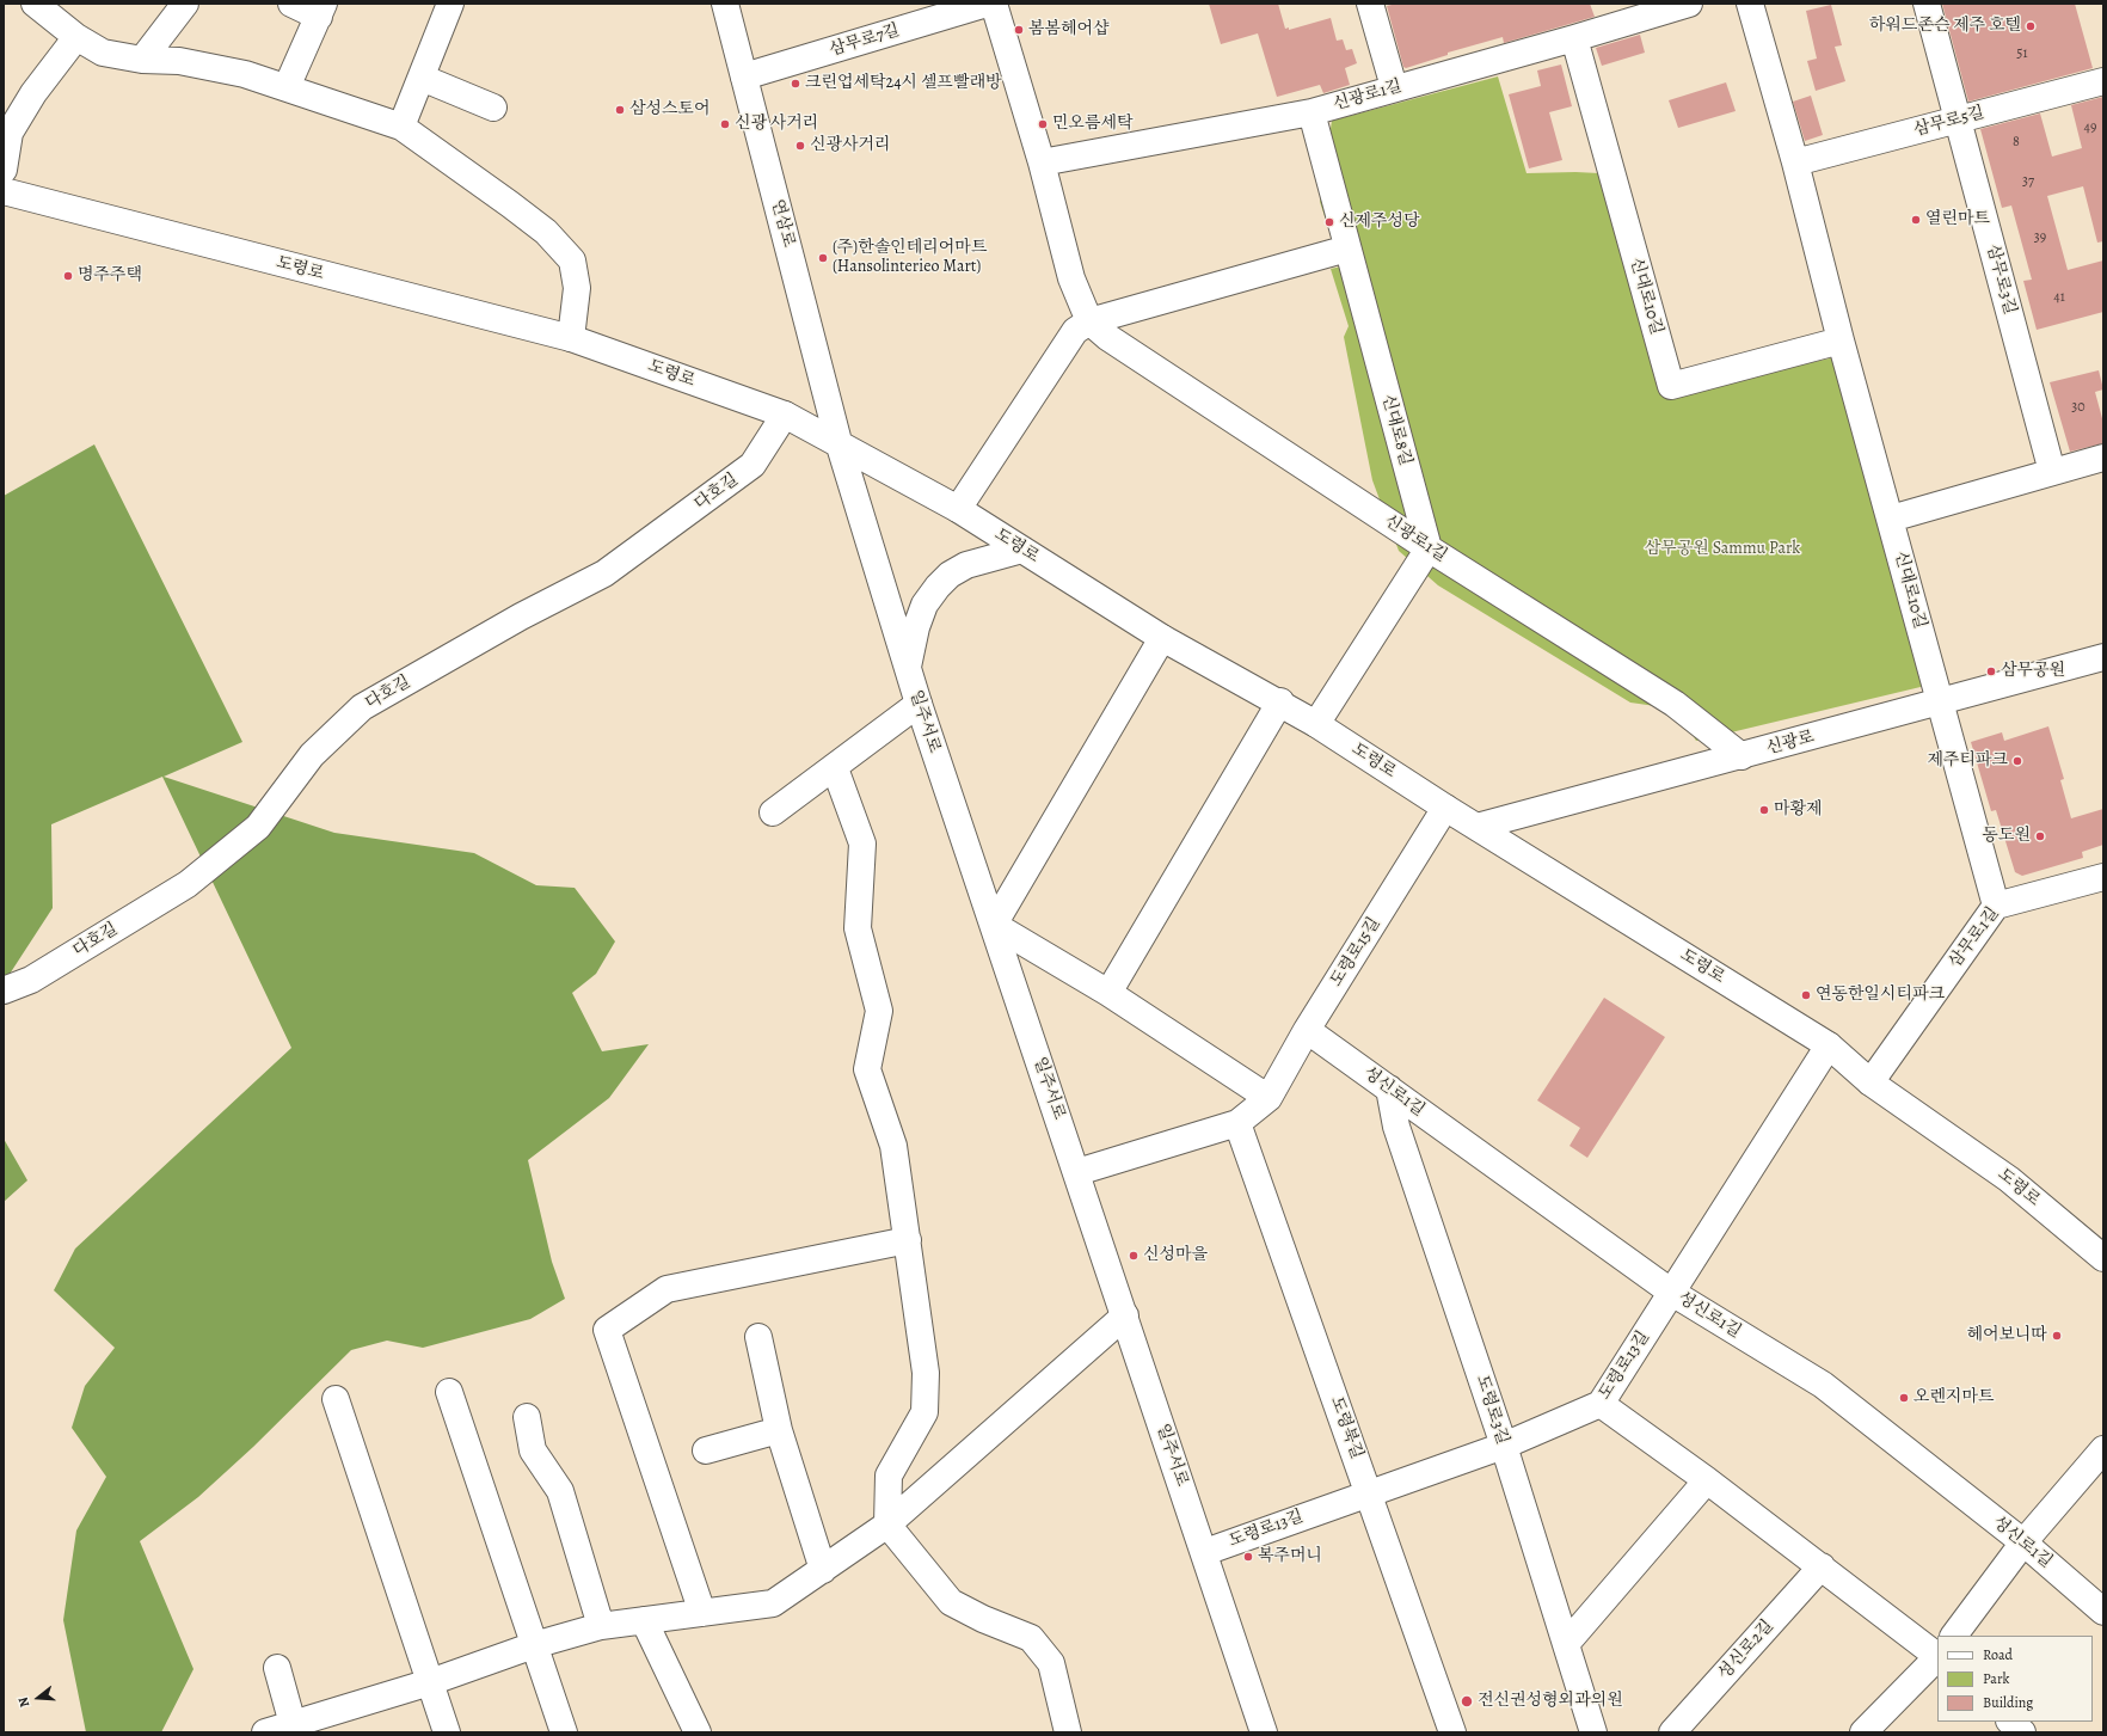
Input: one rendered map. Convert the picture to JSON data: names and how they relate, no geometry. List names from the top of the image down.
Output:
{
  "streets": {
    "street": [
      "삼무로7길",
      "신광로1길",
      "삼무로5길",
      "연삼로",
      "도령로",
      "삼무로3길",
      "신대로10길",
      "신대로8길",
      "다호길",
      "일주서로",
      "신광로",
      "삼무로1길",
      "도령로15길",
      "성신로1길",
      "도령로13길",
      "도령로3길",
      "도령북길",
      "성신로2길"
    ]
  },
  "crossings": [
    ["삼무로7길", "연삼로"],
    ["신광로1길", "신대로10길"],
    ["신광로1길", "신대로8길"],
    ["신광로1길", "신광로"],
    ["삼무로5길", "삼무로3길"],
    ["삼무로5길", "신대로10길"],
    ["연삼로", "도령로"],
    ["연삼로", "일주서로"],
    ["도령로", "다호길"],
    ["도령로", "일주서로"],
    ["도령로", "신광로"],
    ["도령로", "삼무로1길"],
    ["도령로", "도령로15길"],
    ["도령로", "도령로13길"],
    ["신대로10길", "신광로"],
    ["신대로10길", "삼무로1길"],
    ["일주서로", "도령로15길"],
    ["일주서로", "도령로13길"],
    ["도령로15길", "성신로1길"],
    ["도령로15길", "도령북길"],
    ["성신로1길", "도령로13길"],
    ["성신로1길", "도령로3길"],
    ["도령로13길", "도령로3길"],
    ["도령로13길", "도령북길"]
  ],
  "parks": ["삼무공원 Sammu Park"],
  "places": [
    "하워드존슨 제주 호텔",
    "봄봄헤어샵",
    "크린업세탁24시 셀프빨래방",
    "삼성스토어",
    "신광 사거리",
    "민오름세탁",
    "신광사거리",
    "열린마트",
    "신제주성당",
    "(주)한솔인테리어마트 (Hansolinterieo Mart)",
    "명주주택",
    "삼무공원",
    "제주티파크",
    "마황제",
    "동도원",
    "연동한일시티파크",
    "신성마을",
    "헤어보니따",
    "오렌지마트",
    "복주머니",
    "전신권성형외과의원"
  ],
  "house_numbers": [
    "51",
    "49",
    "8",
    "37",
    "39",
    "41",
    "30"
  ],
  "legend": ["Road", "Park", "Building"],
  "north": "left"
}
